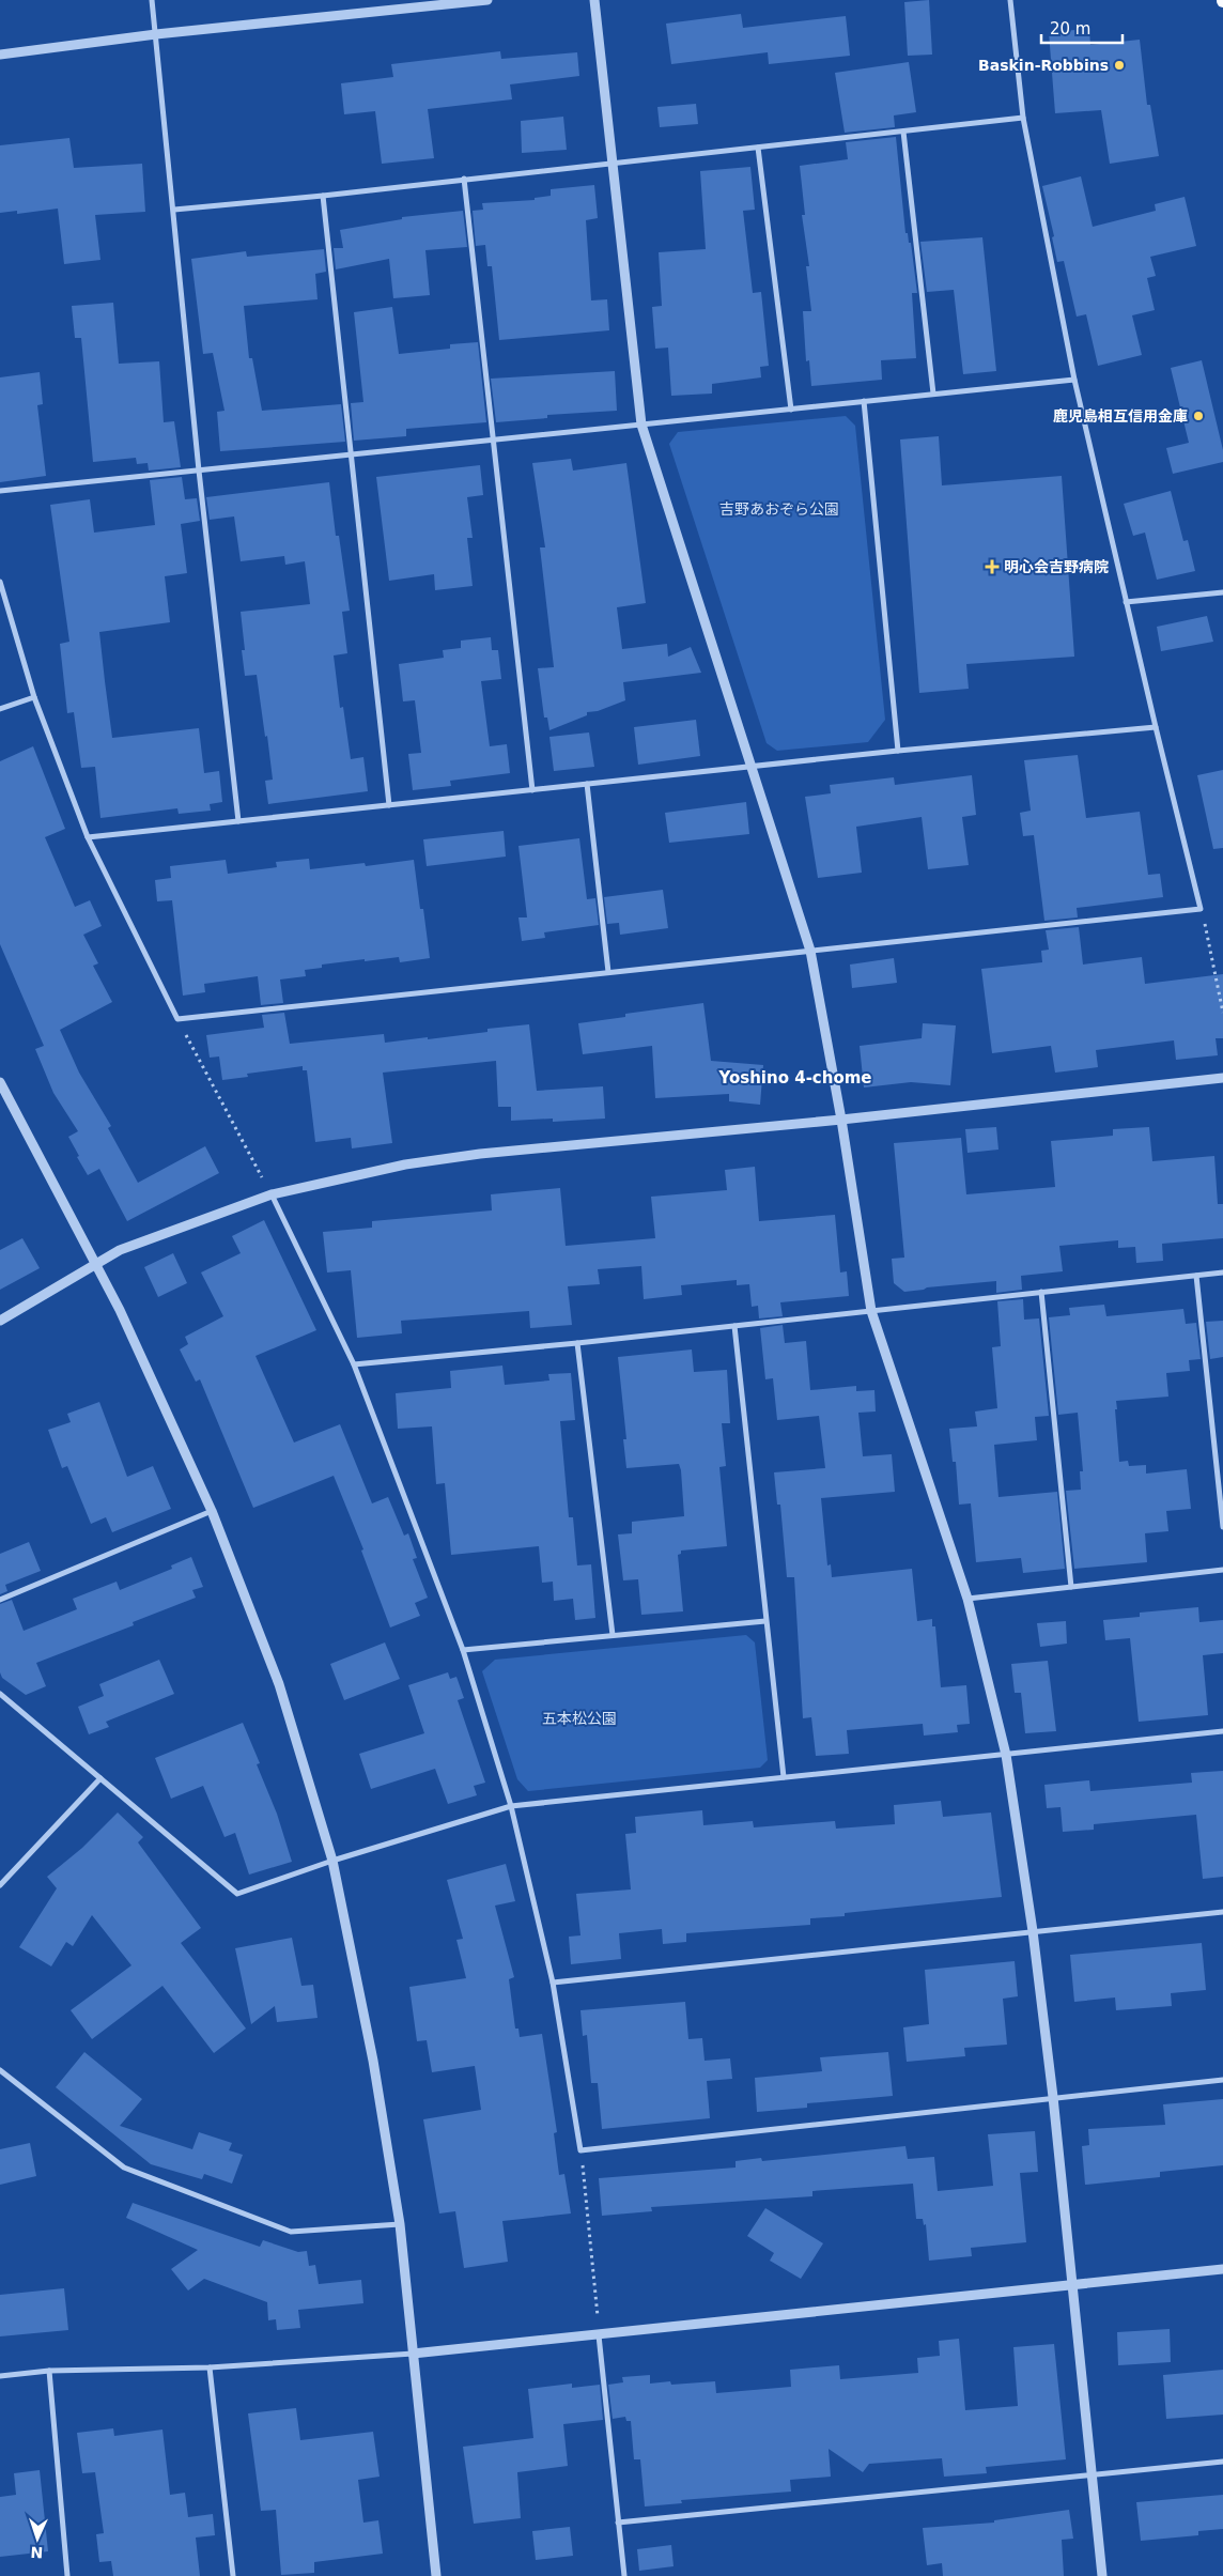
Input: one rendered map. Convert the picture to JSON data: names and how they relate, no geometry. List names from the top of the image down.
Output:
{
  "districts": ["Yoshino 4-chome"],
  "parks": ["吉野あおぞら公園", "五本松公園"],
  "places": {
    "other": ["Baskin-Robbins", "鹿児島相互信用金庫"],
    "health": ["明心会吉野病院"]
  },
  "scale_bar": "20 m",
  "north": "bottom"
}
